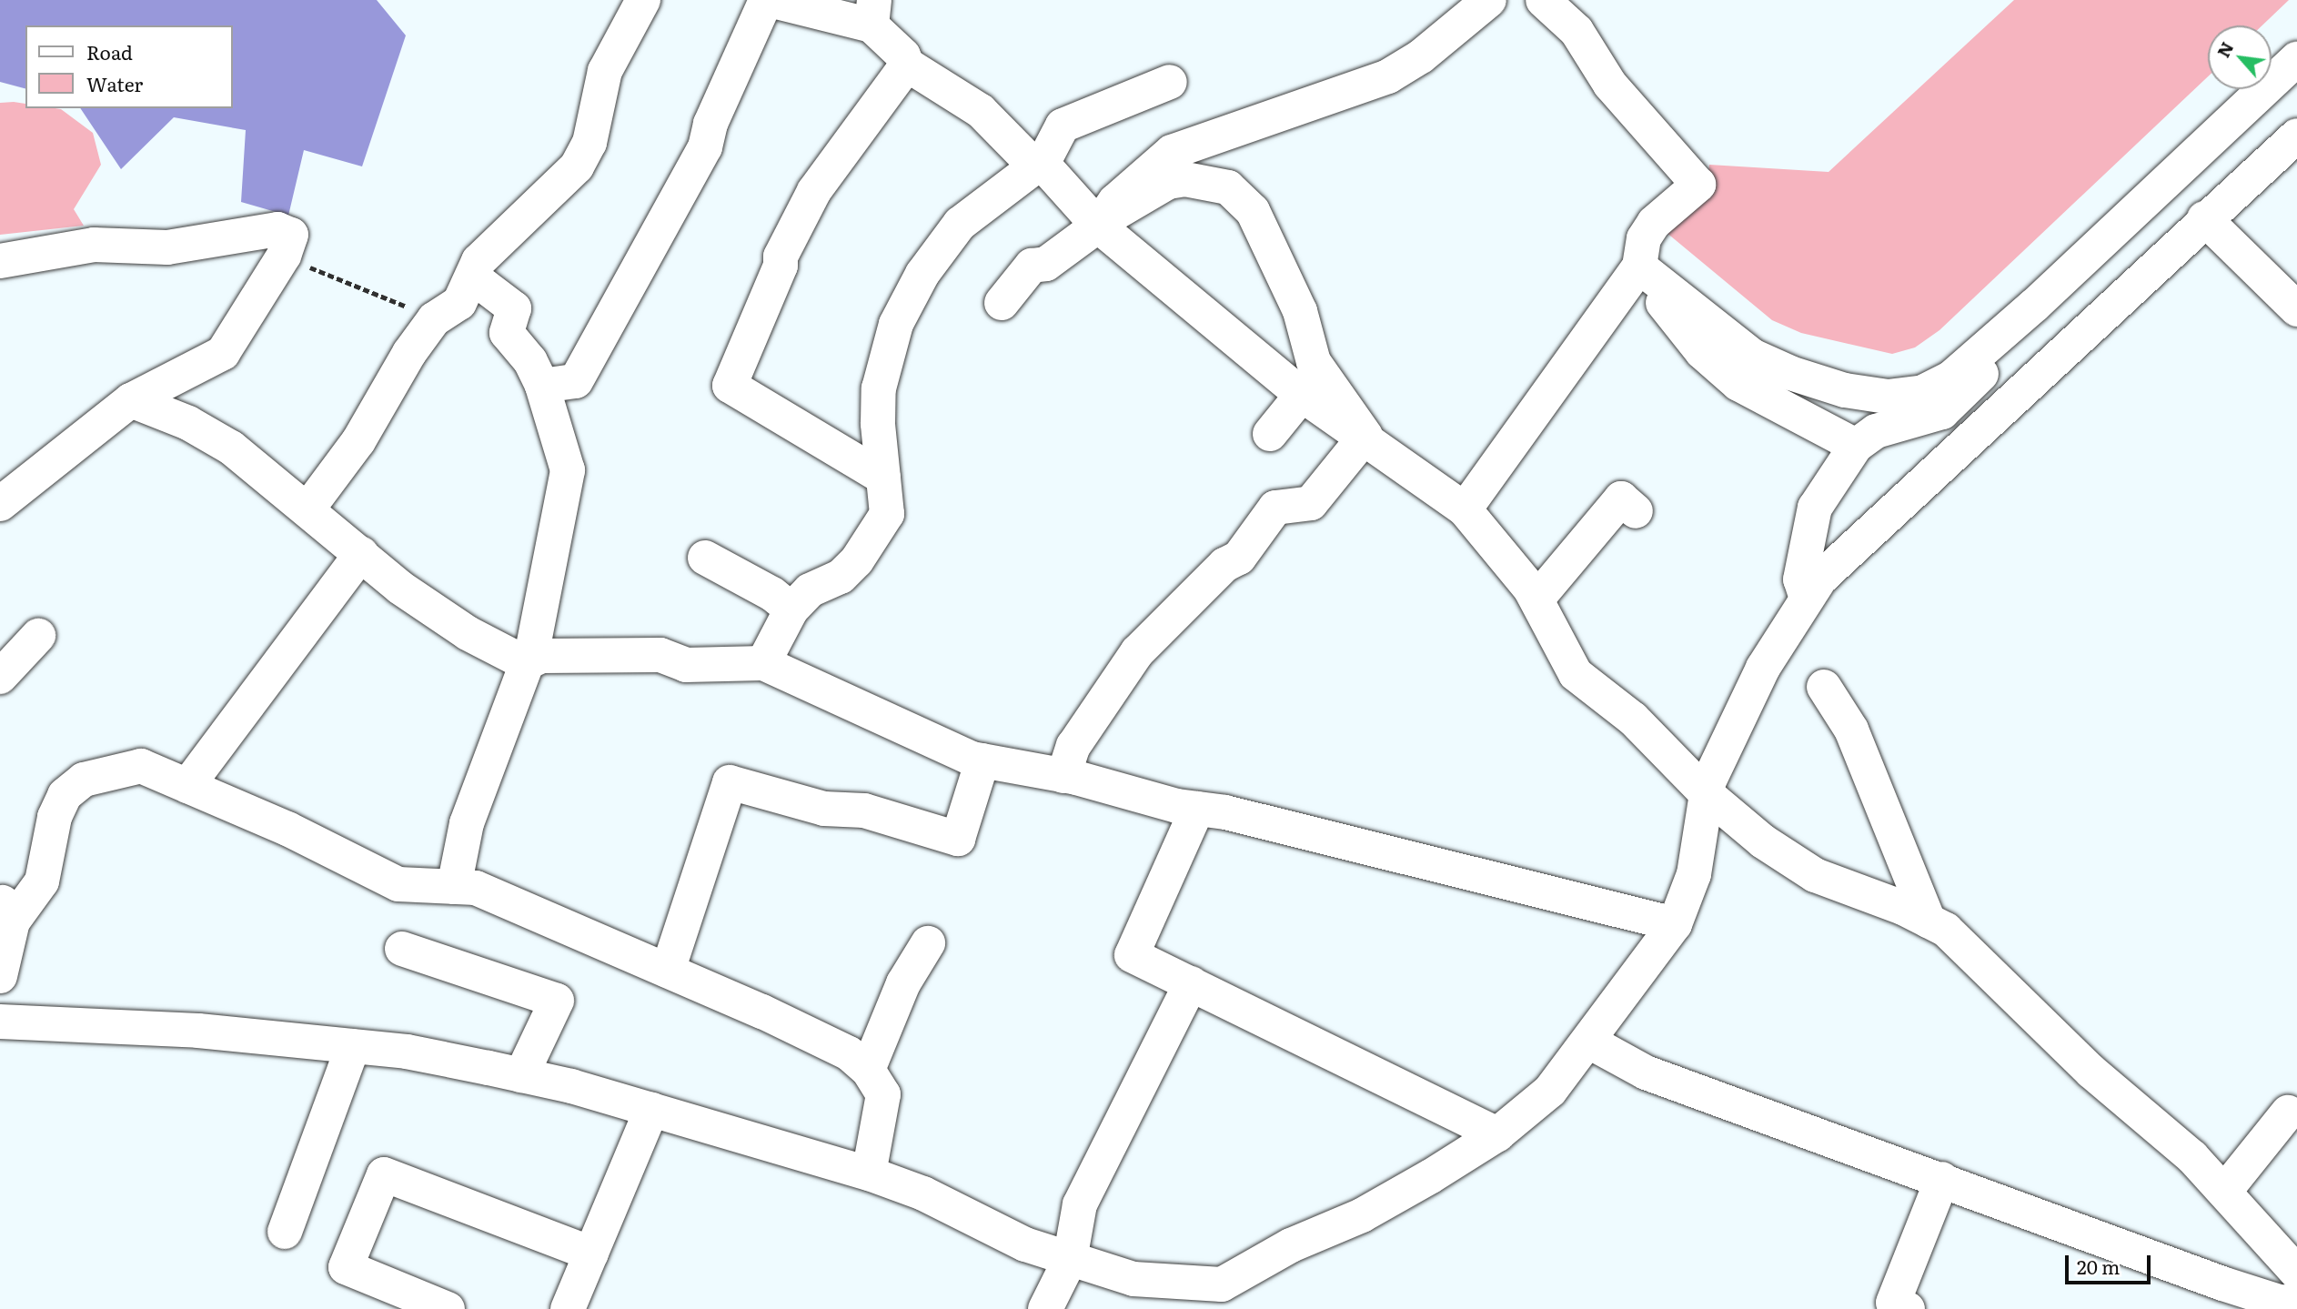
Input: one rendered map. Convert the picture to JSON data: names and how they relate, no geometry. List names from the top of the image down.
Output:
{
  "legend": ["Road", "Water"],
  "scale_bar": "20 m",
  "north": "top left"
}
